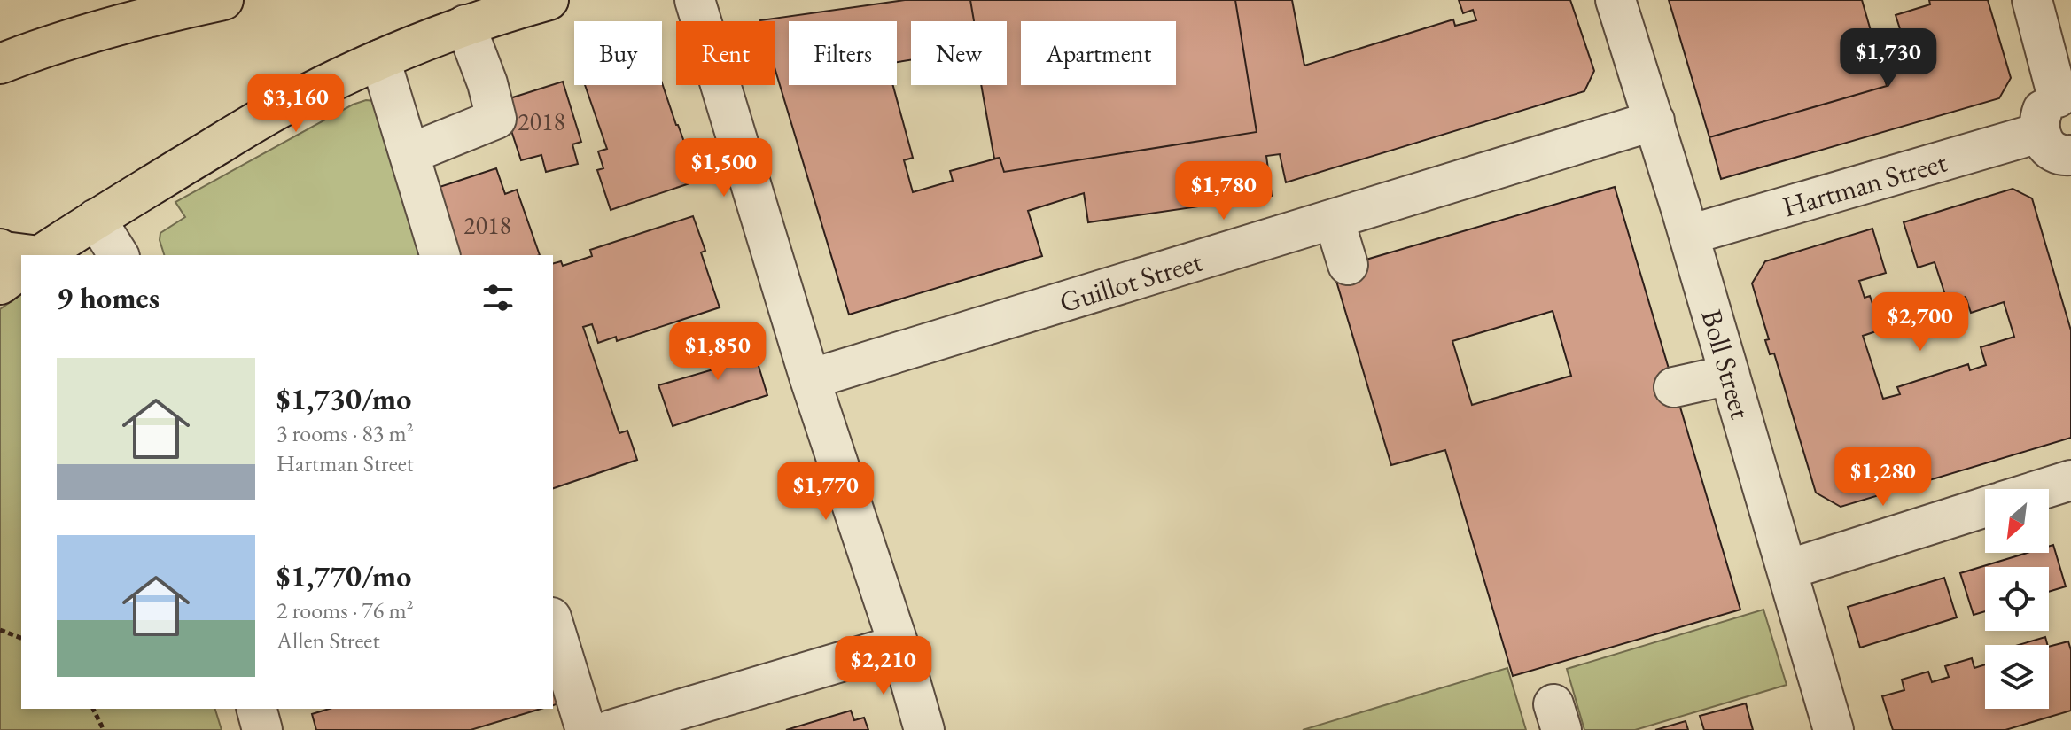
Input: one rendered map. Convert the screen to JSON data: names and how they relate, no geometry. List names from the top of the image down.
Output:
{
  "streets": {
    "street": ["Hartman Street", "Guillot Street", "Boll Street"]
  },
  "crossings": [
    ["Hartman Street", "Boll Street"],
    ["Guillot Street", "Boll Street"]
  ],
  "house_numbers": ["2018", "2018"],
  "north": "bottom left",
  "page": {
    "chip": [
      "Buy",
      "Rent",
      "Filters",
      "New",
      "Apartment"
    ],
    "price": [
      "$1,730",
      "$3,160",
      "$1,500",
      "$1,780",
      "$2,700",
      "$1,850",
      "$1,280",
      "$1,770",
      "$2,210"
    ],
    "heading": "9 homes",
    "list": [
      {
        "name": "$1,730/mo",
        "note": "3 rooms · 83 m² · Hartman Street"
      },
      {
        "name": "$1,770/mo",
        "note": "2 rooms · 76 m² · Allen Street"
      }
    ]
  }
}
